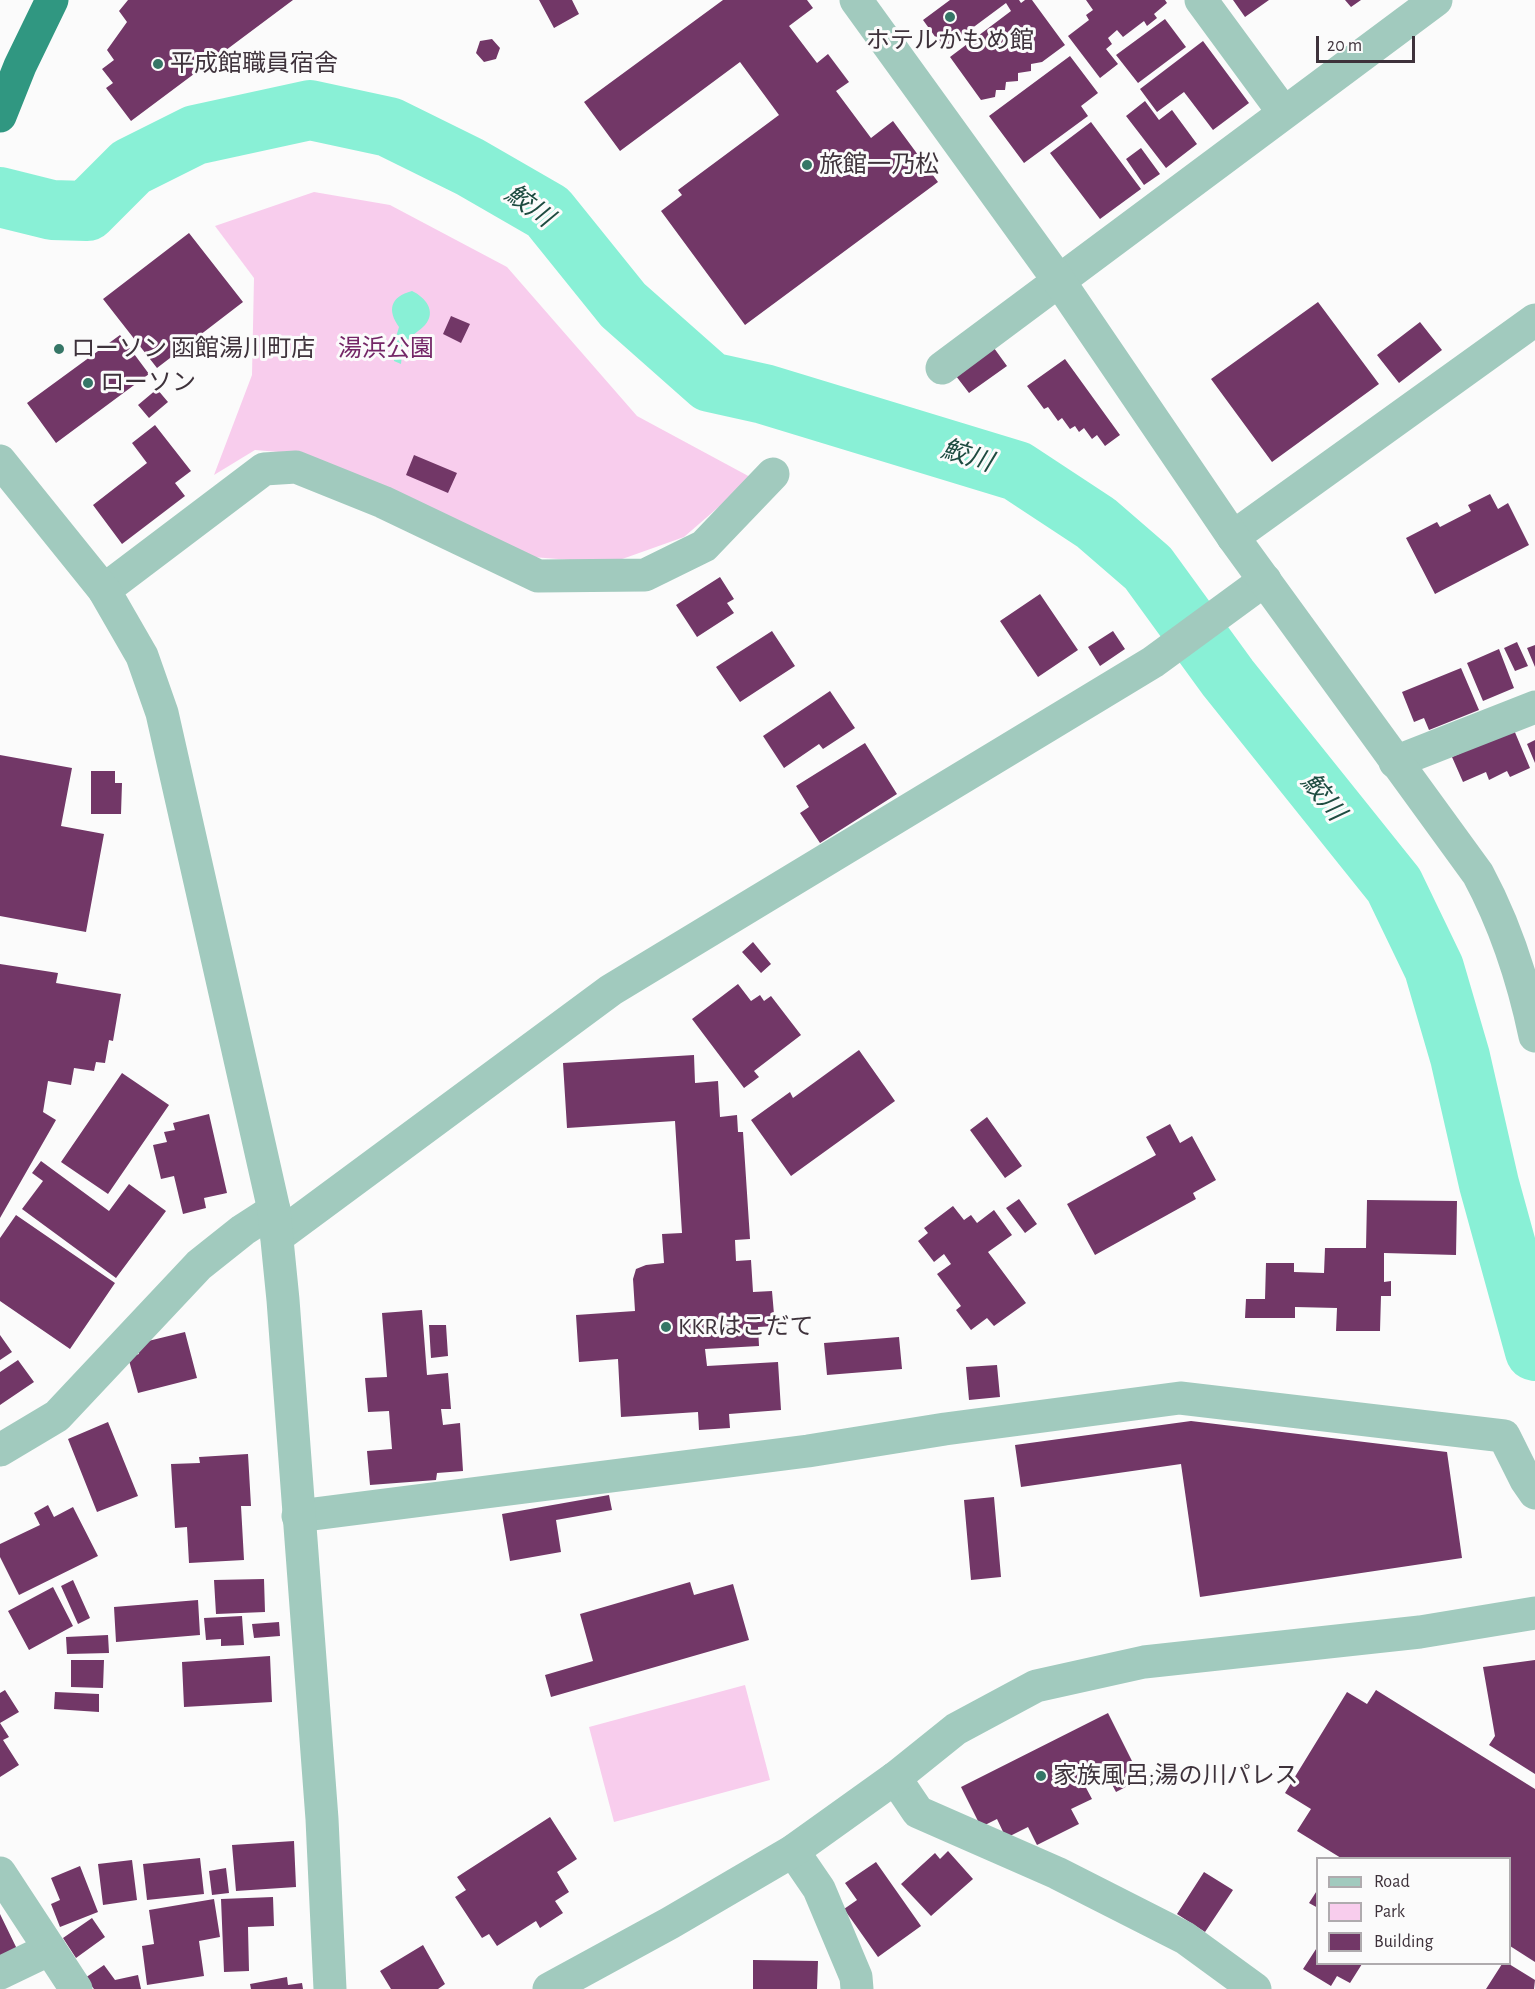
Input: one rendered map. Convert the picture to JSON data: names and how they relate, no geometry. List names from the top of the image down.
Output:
{
  "water": ["鮫川"],
  "parks": ["湯浜公園"],
  "places": [
    "ホテルかもめ館",
    "平成館職員宿舎",
    "旅館一乃松",
    "ローソン 函館湯川町店",
    "ローソン",
    "KKRはこだて",
    "家族風呂;湯の川パレス"
  ],
  "legend": ["Road", "Park", "Building"],
  "scale_bar": "20 m"
}
